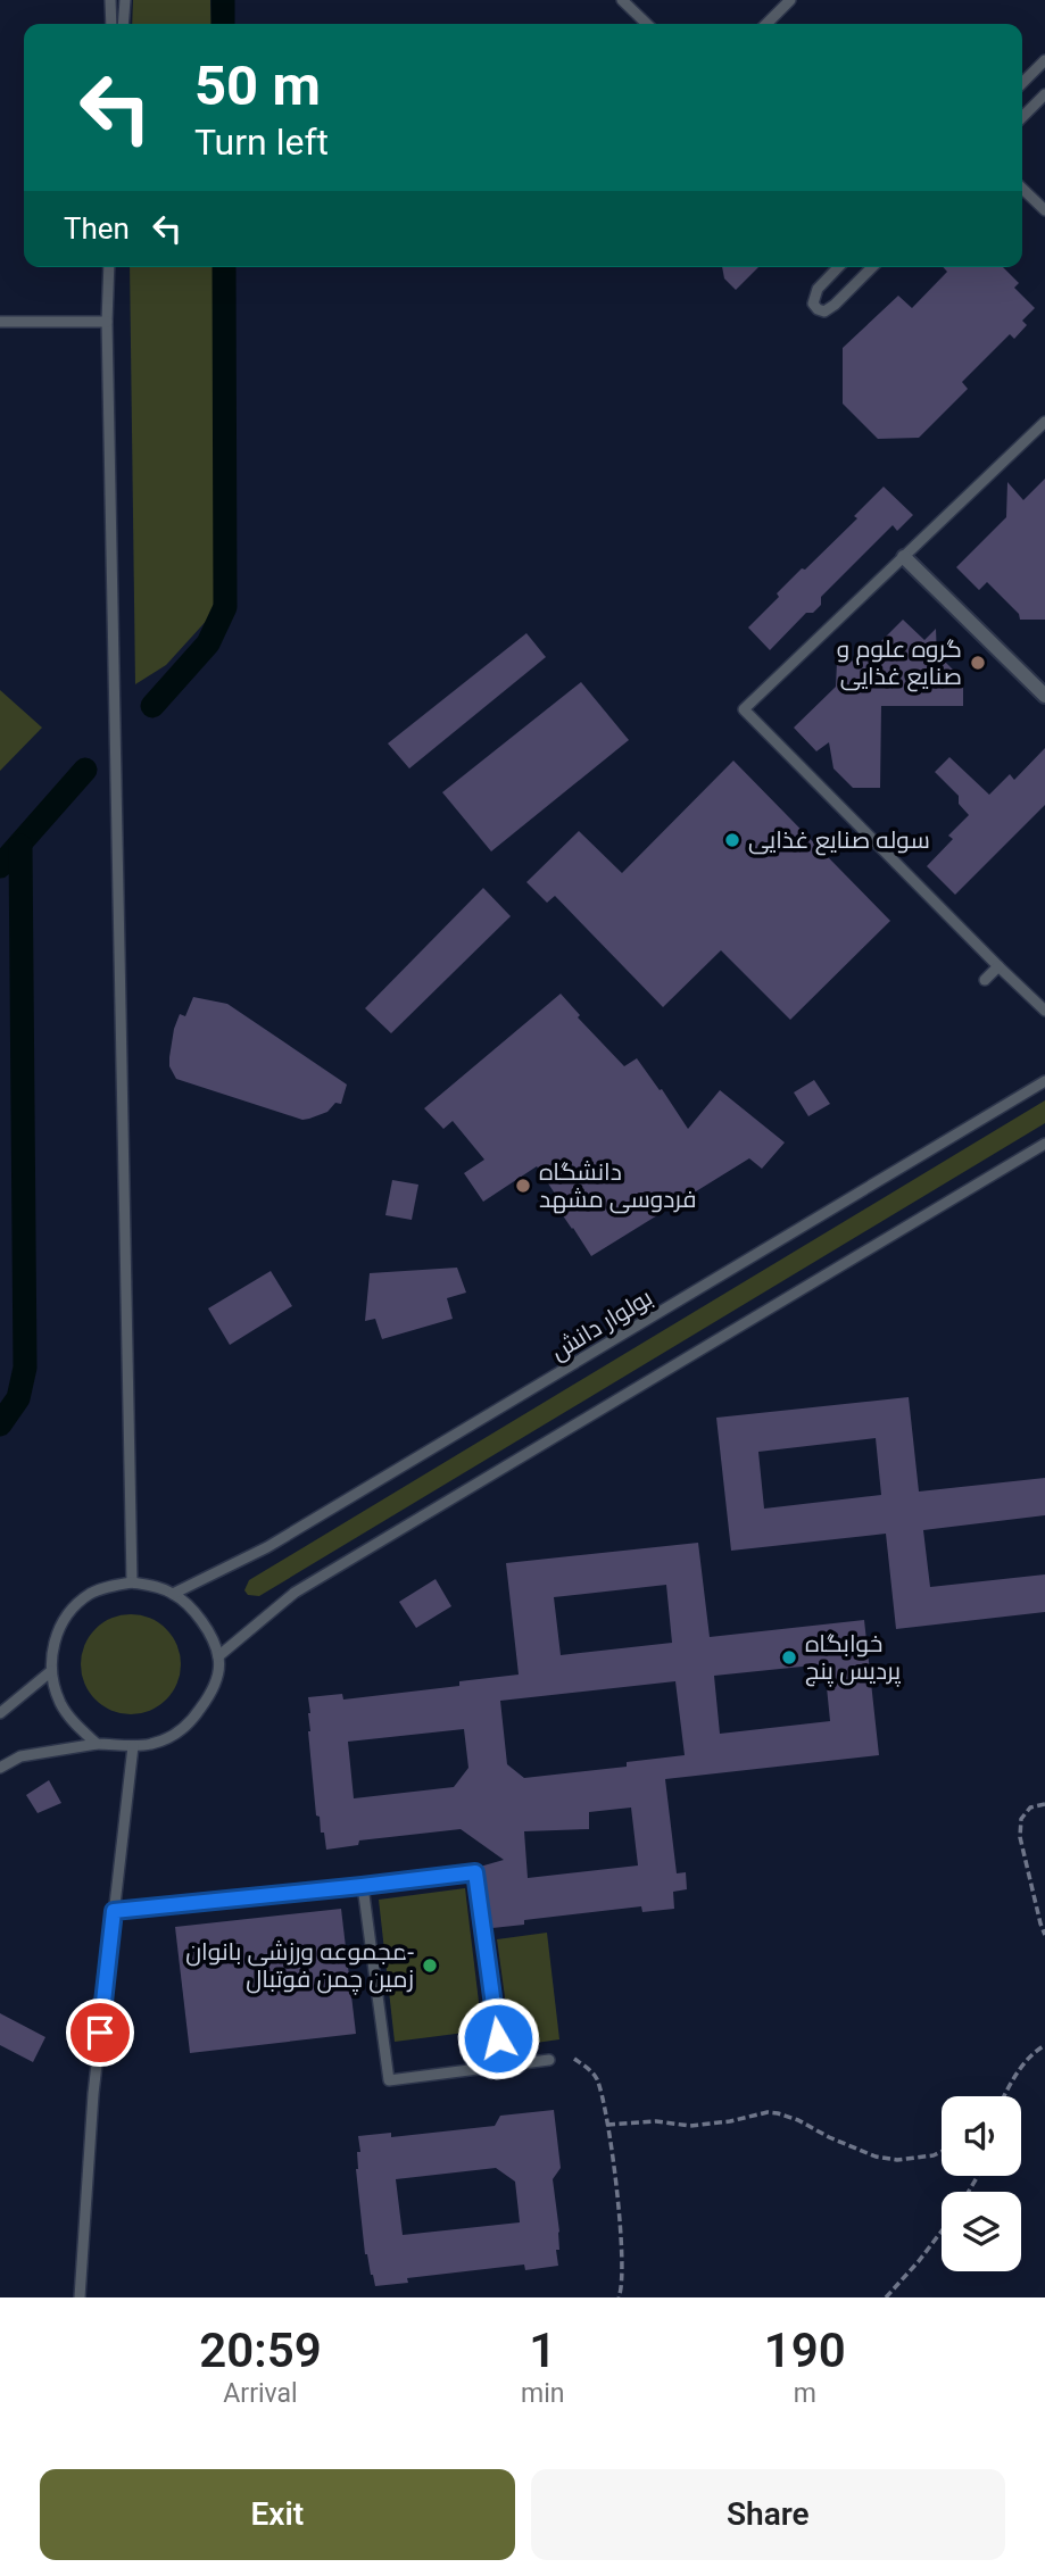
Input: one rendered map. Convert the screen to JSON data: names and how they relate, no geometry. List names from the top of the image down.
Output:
{
  "streets": {
    "lane": ["بولوار دانش"]
  },
  "places": [
    "گروه علوم و صنایع غذایی",
    "سوله صنایع غذایی",
    "دانشگاه فردوسی مشهد",
    "خوابگاه پردیس پنج",
    "مجموعه ورزشی بانوان- زمین چمن فوتبال"
  ],
  "page": {
    "turn": ["50 m", "Turn left"],
    "then": "Then",
    "eta": [
      "20:59",
      "Arrival",
      "1",
      "min",
      "190",
      "m"
    ],
    "buttons": ["Exit", "Share"]
  }
}
